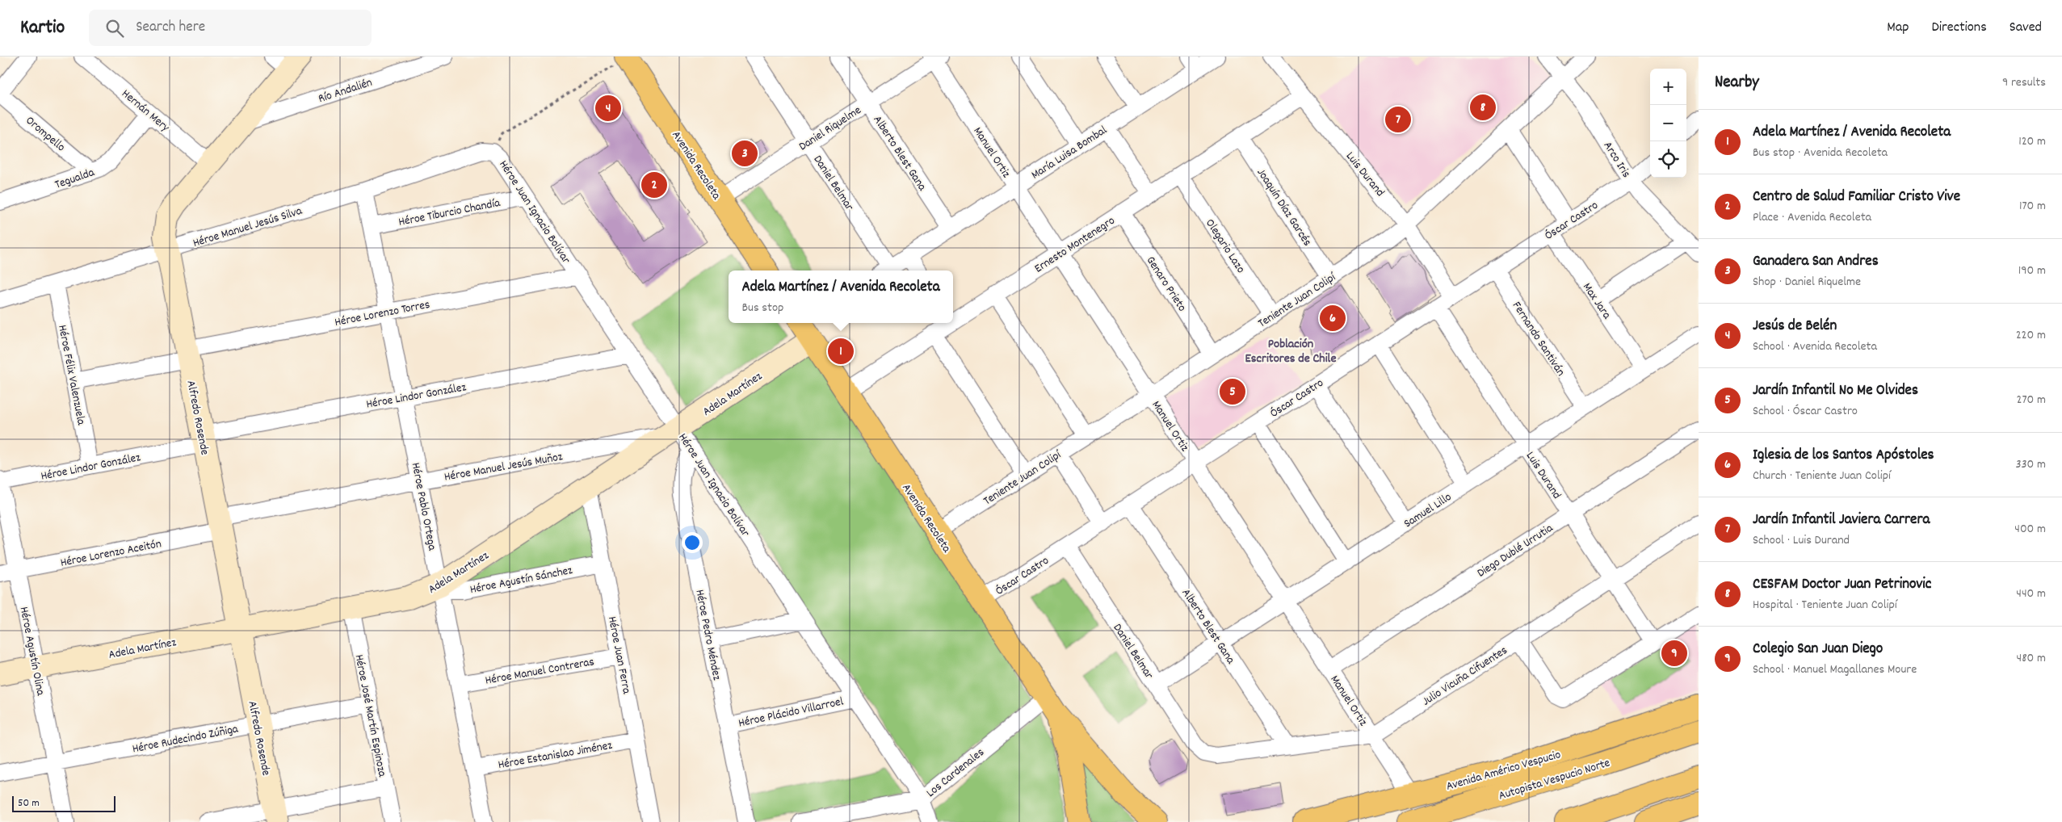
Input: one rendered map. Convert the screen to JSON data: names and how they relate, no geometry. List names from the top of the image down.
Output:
{
  "streets": {
    "main road": ["Avenida Recoleta", "Avenida Américo Vespucio", "Autopista Vespucio Norte"],
    "street": [
      "Río Andalién",
      "Hernán Mery",
      "Daniel Riquelme",
      "Orompello",
      "Manuel Ortiz",
      "María Luisa Bombal",
      "Alberto Blest Gana",
      "Arco Iris",
      "Luis Durand",
      "Tegualda",
      "Daniel Belmar",
      "Joaquín Díaz Garcés",
      "Héroe Tiburcio Chandía",
      "Héroe Juan Ignacio Bolívar",
      "Óscar Castro",
      "Héroe Manuel Jesús Silva",
      "Ernesto Montenegro",
      "Olegario Lazo",
      "Genaro Prieto",
      "Teniente Juan Colipí",
      "Max Jara",
      "Héroe Lorenzo Torres",
      "Fernando Santiván",
      "Héroe Félix Valenzuela",
      "Adela Martínez",
      "Héroe Lindor González",
      "Alfredo Rosende",
      "Héroe Manuel Jesús Muñoz",
      "Héroe Pablo Ortega",
      "Samuel Lillo",
      "Diego Dublé Urrutia",
      "Héroe Lorenzo Aceitón",
      "Héroe Agustín Sánchez",
      "Héroe Pedro Méndez",
      "Héroe Agustín Olina",
      "Héroe Juan Ferra",
      "Héroe Manuel Contreras",
      "Julio Vicuña Cifuentes",
      "Héroe Plácido Villarroel",
      "Héroe José Martín Espinoza",
      "Héroe Rudecindo Zúñiga",
      "Héroe Estanislao Jiménez",
      "Los Cardenales"
    ]
  },
  "crossings": [
    ["Río Andalién", "Alfredo Rosende"],
    ["Hernán Mery", "Tegualda"],
    ["Hernán Mery", "Alfredo Rosende"],
    ["Daniel Riquelme", "Manuel Ortiz"],
    ["Daniel Riquelme", "Alberto Blest Gana"],
    ["Daniel Riquelme", "Avenida Recoleta"],
    ["Daniel Riquelme", "Daniel Belmar"],
    ["Orompello", "Tegualda"],
    ["Manuel Ortiz", "María Luisa Bombal"],
    ["Manuel Ortiz", "Óscar Castro"],
    ["Manuel Ortiz", "Ernesto Montenegro"],
    ["Manuel Ortiz", "Teniente Juan Colipí"],
    ["Manuel Ortiz", "Samuel Lillo"],
    ["Manuel Ortiz", "Diego Dublé Urrutia"],
    ["Manuel Ortiz", "Julio Vicuña Cifuentes"],
    ["Manuel Ortiz", "Avenida Américo Vespucio"],
    ["María Luisa Bombal", "Alberto Blest Gana"],
    ["María Luisa Bombal", "Daniel Belmar"],
    ["Alberto Blest Gana", "Óscar Castro"],
    ["Alberto Blest Gana", "Samuel Lillo"],
    ["Alberto Blest Gana", "Julio Vicuña Cifuentes"],
    ["Arco Iris", "Óscar Castro"],
    ["Arco Iris", "Teniente Juan Colipí"],
    ["Avenida Recoleta", "Óscar Castro"],
    ["Avenida Recoleta", "Ernesto Montenegro"],
    ["Avenida Recoleta", "Teniente Juan Colipí"],
    ["Avenida Recoleta", "Adela Martínez"],
    ["Avenida Recoleta", "Los Cardenales"],
    ["Luis Durand", "Óscar Castro"],
    ["Luis Durand", "Ernesto Montenegro"],
    ["Luis Durand", "Teniente Juan Colipí"],
    ["Luis Durand", "Samuel Lillo"],
    ["Luis Durand", "Diego Dublé Urrutia"],
    ["Luis Durand", "Julio Vicuña Cifuentes"],
    ["Daniel Belmar", "Óscar Castro"],
    ["Daniel Belmar", "Samuel Lillo"],
    ["Daniel Belmar", "Julio Vicuña Cifuentes"],
    ["Joaquín Díaz Garcés", "Ernesto Montenegro"],
    ["Joaquín Díaz Garcés", "Teniente Juan Colipí"],
    ["Héroe Tiburcio Chandía", "Héroe Juan Ignacio Bolívar"],
    ["Héroe Tiburcio Chandía", "Héroe Pablo Ortega"],
    ["Héroe Juan Ignacio Bolívar", "Héroe Manuel Jesús Silva"],
    ["Héroe Juan Ignacio Bolívar", "Héroe Lorenzo Torres"],
    ["Héroe Juan Ignacio Bolívar", "Adela Martínez"],
    ["Héroe Juan Ignacio Bolívar", "Héroe Lindor González"],
    ["Héroe Juan Ignacio Bolívar", "Héroe Manuel Jesús Muñoz"],
    ["Héroe Juan Ignacio Bolívar", "Héroe Pedro Méndez"],
    ["Héroe Juan Ignacio Bolívar", "Héroe Plácido Villarroel"],
    ["Héroe Juan Ignacio Bolívar", "Los Cardenales"],
    ["Óscar Castro", "Max Jara"],
    ["Óscar Castro", "Fernando Santiván"],
    ["Héroe Manuel Jesús Silva", "Héroe Félix Valenzuela"],
    ["Héroe Manuel Jesús Silva", "Alfredo Rosende"],
    ["Héroe Manuel Jesús Silva", "Héroe Pablo Ortega"],
    ["Ernesto Montenegro", "Olegario Lazo"],
    ["Ernesto Montenegro", "Genaro Prieto"],
    ["Olegario Lazo", "Teniente Juan Colipí"],
    ["Genaro Prieto", "Teniente Juan Colipí"],
    ["Max Jara", "Samuel Lillo"],
    ["Héroe Lorenzo Torres", "Héroe Félix Valenzuela"],
    ["Héroe Lorenzo Torres", "Alfredo Rosende"],
    ["Héroe Lorenzo Torres", "Héroe Pablo Ortega"],
    ["Fernando Santiván", "Samuel Lillo"],
    ["Héroe Félix Valenzuela", "Héroe Lindor González"],
    ["Adela Martínez", "Alfredo Rosende"],
    ["Adela Martínez", "Héroe Manuel Jesús Muñoz"],
    ["Adela Martínez", "Héroe Pablo Ortega"],
    ["Adela Martínez", "Héroe Agustín Sánchez"],
    ["Adela Martínez", "Héroe Agustín Olina"],
    ["Adela Martínez", "Héroe Juan Ferra"],
    ["Adela Martínez", "Héroe José Martín Espinoza"],
    ["Héroe Lindor González", "Alfredo Rosende"],
    ["Héroe Lindor González", "Héroe Pablo Ortega"],
    ["Héroe Lindor González", "Héroe Agustín Olina"],
    ["Alfredo Rosende", "Héroe Manuel Jesús Muñoz"],
    ["Alfredo Rosende", "Héroe Lorenzo Aceitón"],
    ["Alfredo Rosende", "Héroe Rudecindo Zúñiga"],
    ["Héroe Manuel Jesús Muñoz", "Héroe Pablo Ortega"],
    ["Héroe Manuel Jesús Muñoz", "Héroe Lorenzo Aceitón"],
    ["Héroe Pablo Ortega", "Héroe Agustín Sánchez"],
    ["Héroe Pablo Ortega", "Héroe Manuel Contreras"],
    ["Héroe Pablo Ortega", "Héroe Estanislao Jiménez"],
    ["Héroe Lorenzo Aceitón", "Héroe Agustín Olina"],
    ["Héroe Agustín Sánchez", "Héroe Juan Ferra"],
    ["Héroe Pedro Méndez", "Héroe Plácido Villarroel"],
    ["Héroe Agustín Olina", "Héroe Rudecindo Zúñiga"],
    ["Héroe Juan Ferra", "Héroe Manuel Contreras"],
    ["Héroe Juan Ferra", "Héroe Estanislao Jiménez"],
    ["Héroe José Martín Espinoza", "Héroe Rudecindo Zúñiga"]
  ],
  "districts": ["Población Escritores de Chile"],
  "scale_bar": "50 m",
  "page": {
    "header": "Kartio",
    "search": "Search here",
    "nav": ["Map", "Directions", "Saved"],
    "heading": ["Nearby", "9 results"],
    "map_buttons": ["+", "−"],
    "pins": [
      "8",
      "4",
      "7",
      "3",
      "2",
      "6",
      "1",
      "5",
      "9"
    ],
    "list": [
      {
        "mark": "1",
        "name": "Adela Martínez / Avenida Recoleta",
        "note": "Bus stop · Avenida Recoleta",
        "value": "120 m"
      },
      {
        "mark": "2",
        "name": "Centro de Salud Familiar Cristo Vive",
        "note": "Place · Avenida Recoleta",
        "value": "170 m"
      },
      {
        "mark": "3",
        "name": "Ganadera San Andres",
        "note": "Shop · Daniel Riquelme",
        "value": "190 m"
      },
      {
        "mark": "4",
        "name": "Jesús de Belén",
        "note": "School · Avenida Recoleta",
        "value": "220 m"
      },
      {
        "mark": "5",
        "name": "Jardín Infantil No Me Olvides",
        "note": "School · Óscar Castro",
        "value": "270 m"
      },
      {
        "mark": "6",
        "name": "Iglesia de los Santos Apóstoles",
        "note": "Church · Teniente Juan Colipí",
        "value": "330 m"
      },
      {
        "mark": "7",
        "name": "Jardín Infantil Javiera Carrera",
        "note": "School · Luis Durand",
        "value": "400 m"
      },
      {
        "mark": "8",
        "name": "CESFAM Doctor Juan Petrinovic",
        "note": "Hospital · Teniente Juan Colipí",
        "value": "440 m"
      },
      {
        "mark": "9",
        "name": "Colegio San Juan Diego",
        "note": "School · Manuel Magallanes Moure",
        "value": "480 m"
      }
    ],
    "popup": ["Adela Martínez / Avenida Recoleta", "Bus stop"],
    "scale": "50 m"
  }
}
